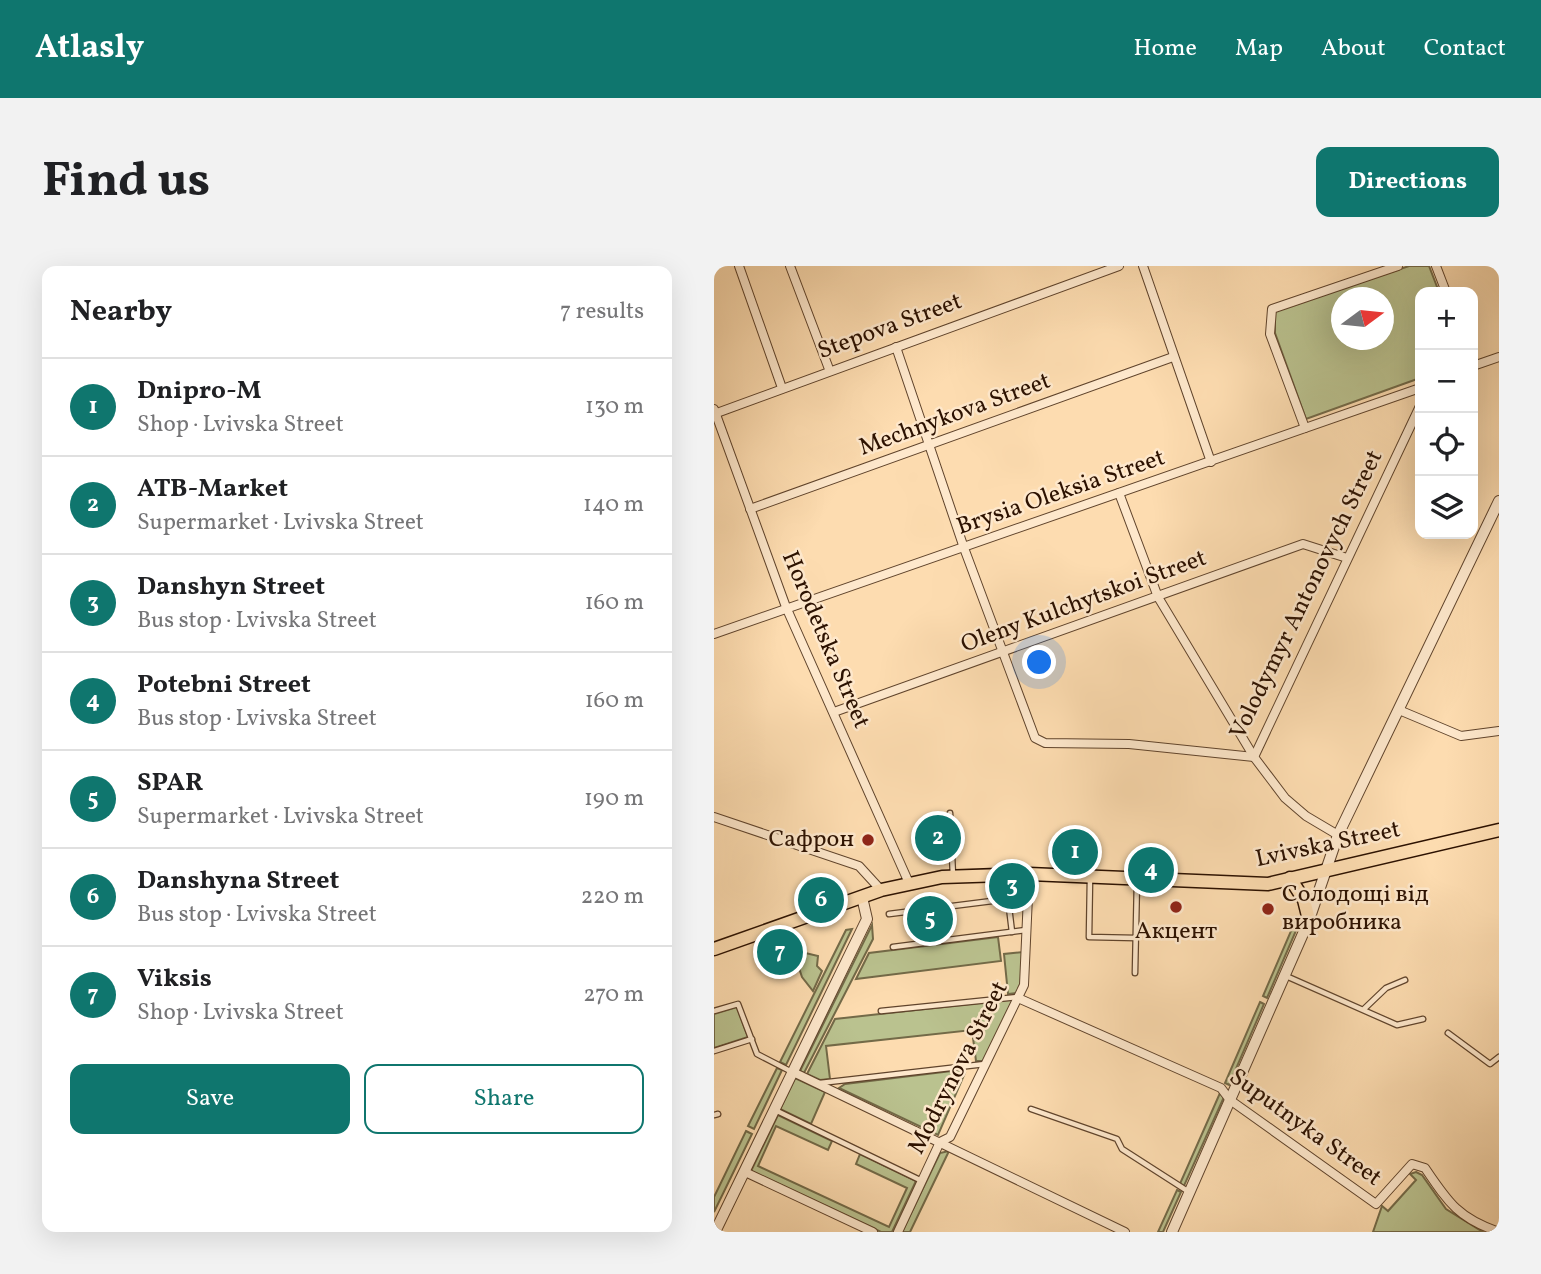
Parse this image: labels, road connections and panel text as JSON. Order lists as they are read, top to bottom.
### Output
{
  "streets": {
    "main road": ["Lvivska Street"],
    "street": [
      "Stepova Street",
      "Mechnykova Street",
      "Brysia Oleksia Street",
      "Volodymyr Antonovych Street",
      "Oleny Kulchytskoi Street",
      "Horodetska Street",
      "Modrynova Street",
      "Suputnyka Street"
    ]
  },
  "crossings": [
    ["Stepova Street", "Horodetska Street"],
    ["Mechnykova Street", "Horodetska Street"],
    ["Brysia Oleksia Street", "Horodetska Street"],
    ["Volodymyr Antonovych Street", "Oleny Kulchytskoi Street"],
    ["Oleny Kulchytskoi Street", "Horodetska Street"],
    ["Horodetska Street", "Lvivska Street"],
    ["Lvivska Street", "Modrynova Street"],
    ["Modrynova Street", "Suputnyka Street"]
  ],
  "places": ["Сафрон", "Акцент", "Солодощі від виробника"],
  "north": "right",
  "page": {
    "header": "Atlasly",
    "nav": [
      "Home",
      "Map",
      "About",
      "Contact"
    ],
    "buttons": [
      "Directions",
      ["Save", "Share"]
    ],
    "title": "Find us",
    "heading": ["Nearby", "7 results"],
    "map_buttons": ["+", "−"],
    "list": [
      {
        "mark": "1",
        "name": "Dnipro-M",
        "note": "Shop · Lvivska Street",
        "value": "130 m"
      },
      {
        "mark": "2",
        "name": "ATB-Market",
        "note": "Supermarket · Lvivska Street",
        "value": "140 m"
      },
      {
        "mark": "3",
        "name": "Danshyn Street",
        "note": "Bus stop · Lvivska Street",
        "value": "160 m"
      },
      {
        "mark": "4",
        "name": "Potebni Street",
        "note": "Bus stop · Lvivska Street",
        "value": "160 m"
      },
      {
        "mark": "5",
        "name": "SPAR",
        "note": "Supermarket · Lvivska Street",
        "value": "190 m"
      },
      {
        "mark": "6",
        "name": "Danshyna Street",
        "note": "Bus stop · Lvivska Street",
        "value": "220 m"
      },
      {
        "mark": "7",
        "name": "Viksis",
        "note": "Shop · Lvivska Street",
        "value": "270 m"
      }
    ],
    "pins": [
      "2",
      "1",
      "4",
      "3",
      "6",
      "5",
      "7"
    ]
  }
}
